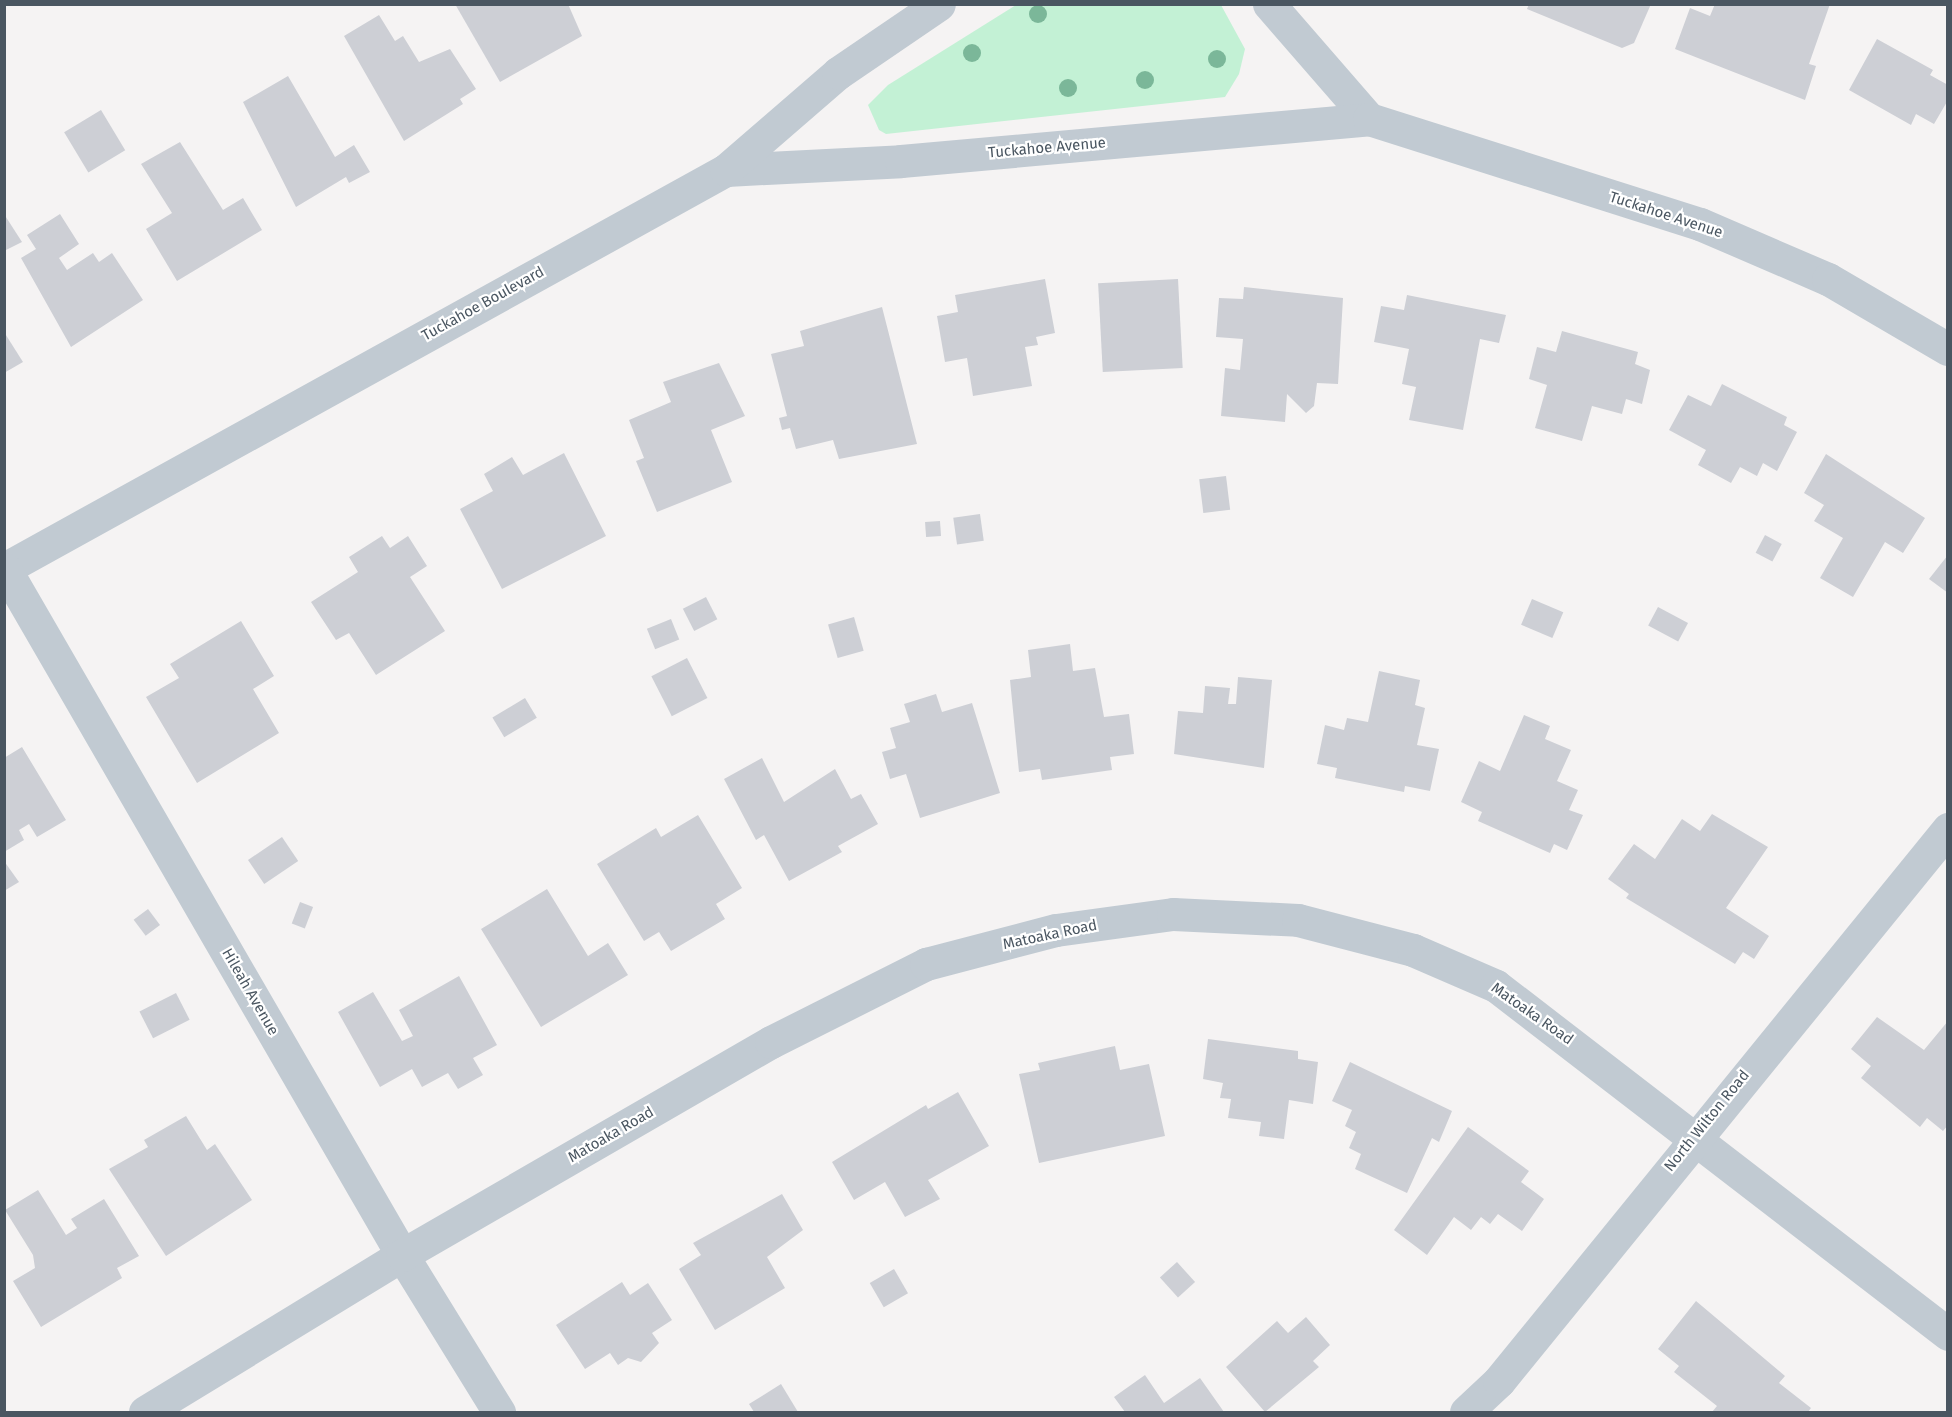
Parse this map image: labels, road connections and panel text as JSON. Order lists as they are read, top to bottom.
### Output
{
  "streets": {
    "street": [
      "Tuckahoe Avenue",
      "Tuckahoe Boulevard",
      "Matoaka Road",
      "Hileah Avenue",
      "North Wilton Road"
    ]
  },
  "crossings": [
    ["Tuckahoe Avenue", "Tuckahoe Boulevard"],
    ["Tuckahoe Boulevard", "Hileah Avenue"],
    ["Matoaka Road", "Hileah Avenue"],
    ["Matoaka Road", "North Wilton Road"]
  ]
}
